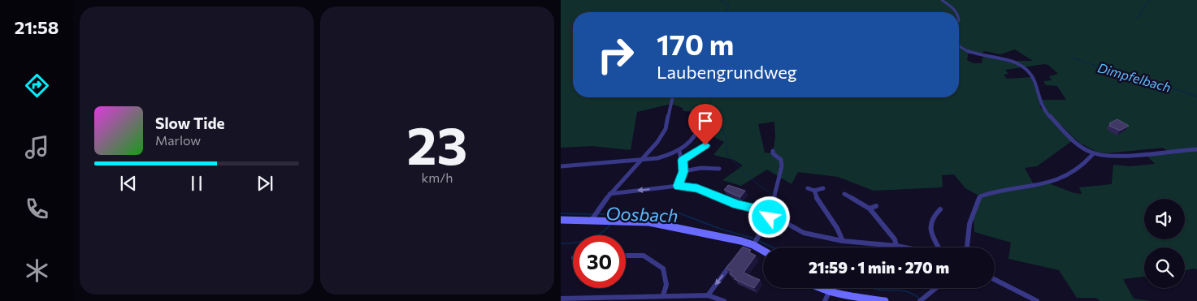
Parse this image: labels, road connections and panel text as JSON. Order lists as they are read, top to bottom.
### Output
{
  "water": ["Dimpfelbach", "Oosbach"],
  "page": {
    "tabs": "21:58",
    "tile": ["23", "km/h"],
    "turn": ["170 m", "Laubengrundweg"],
    "song": ["Slow Tide", "Marlow"],
    "limit": "30",
    "trip": "21:59 · 1 min · 270 m"
  }
}
